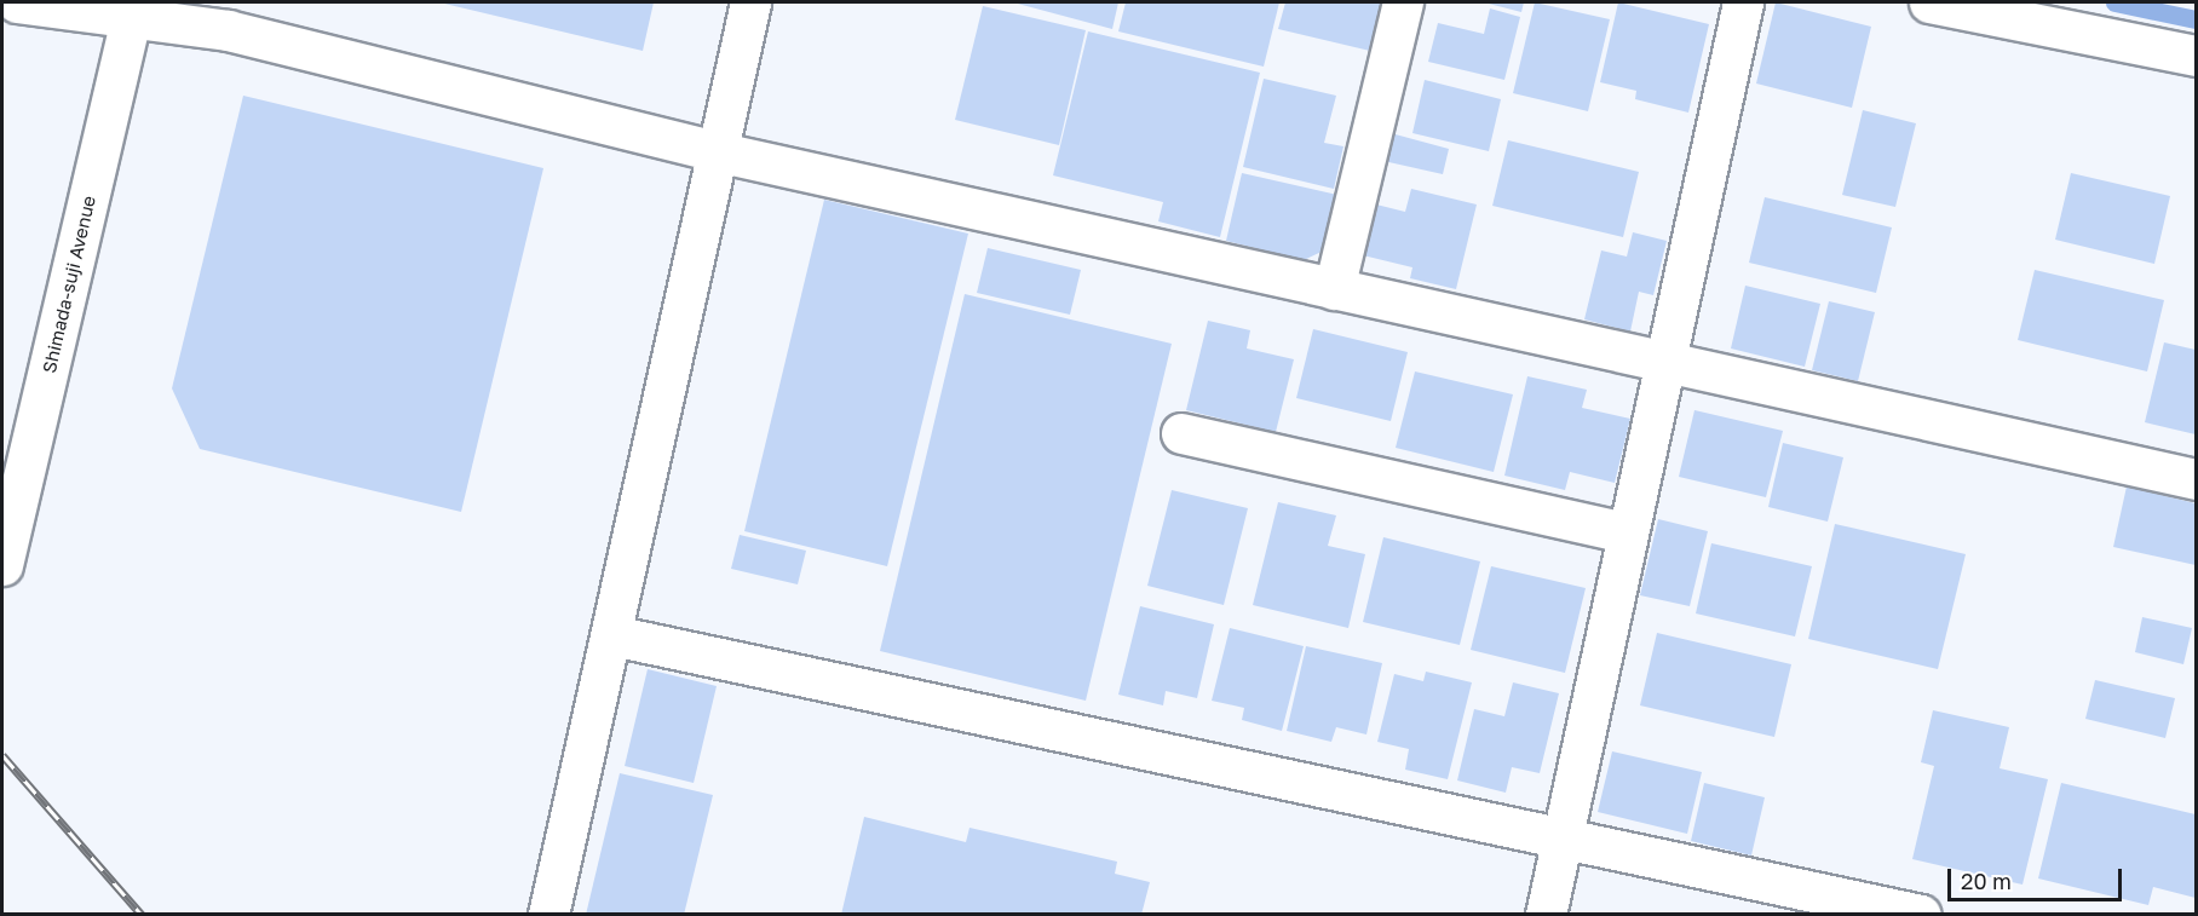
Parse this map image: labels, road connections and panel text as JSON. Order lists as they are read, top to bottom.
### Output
{
  "streets": {
    "street": ["Shimada-suji Avenue"]
  },
  "scale_bar": "20 m"
}
